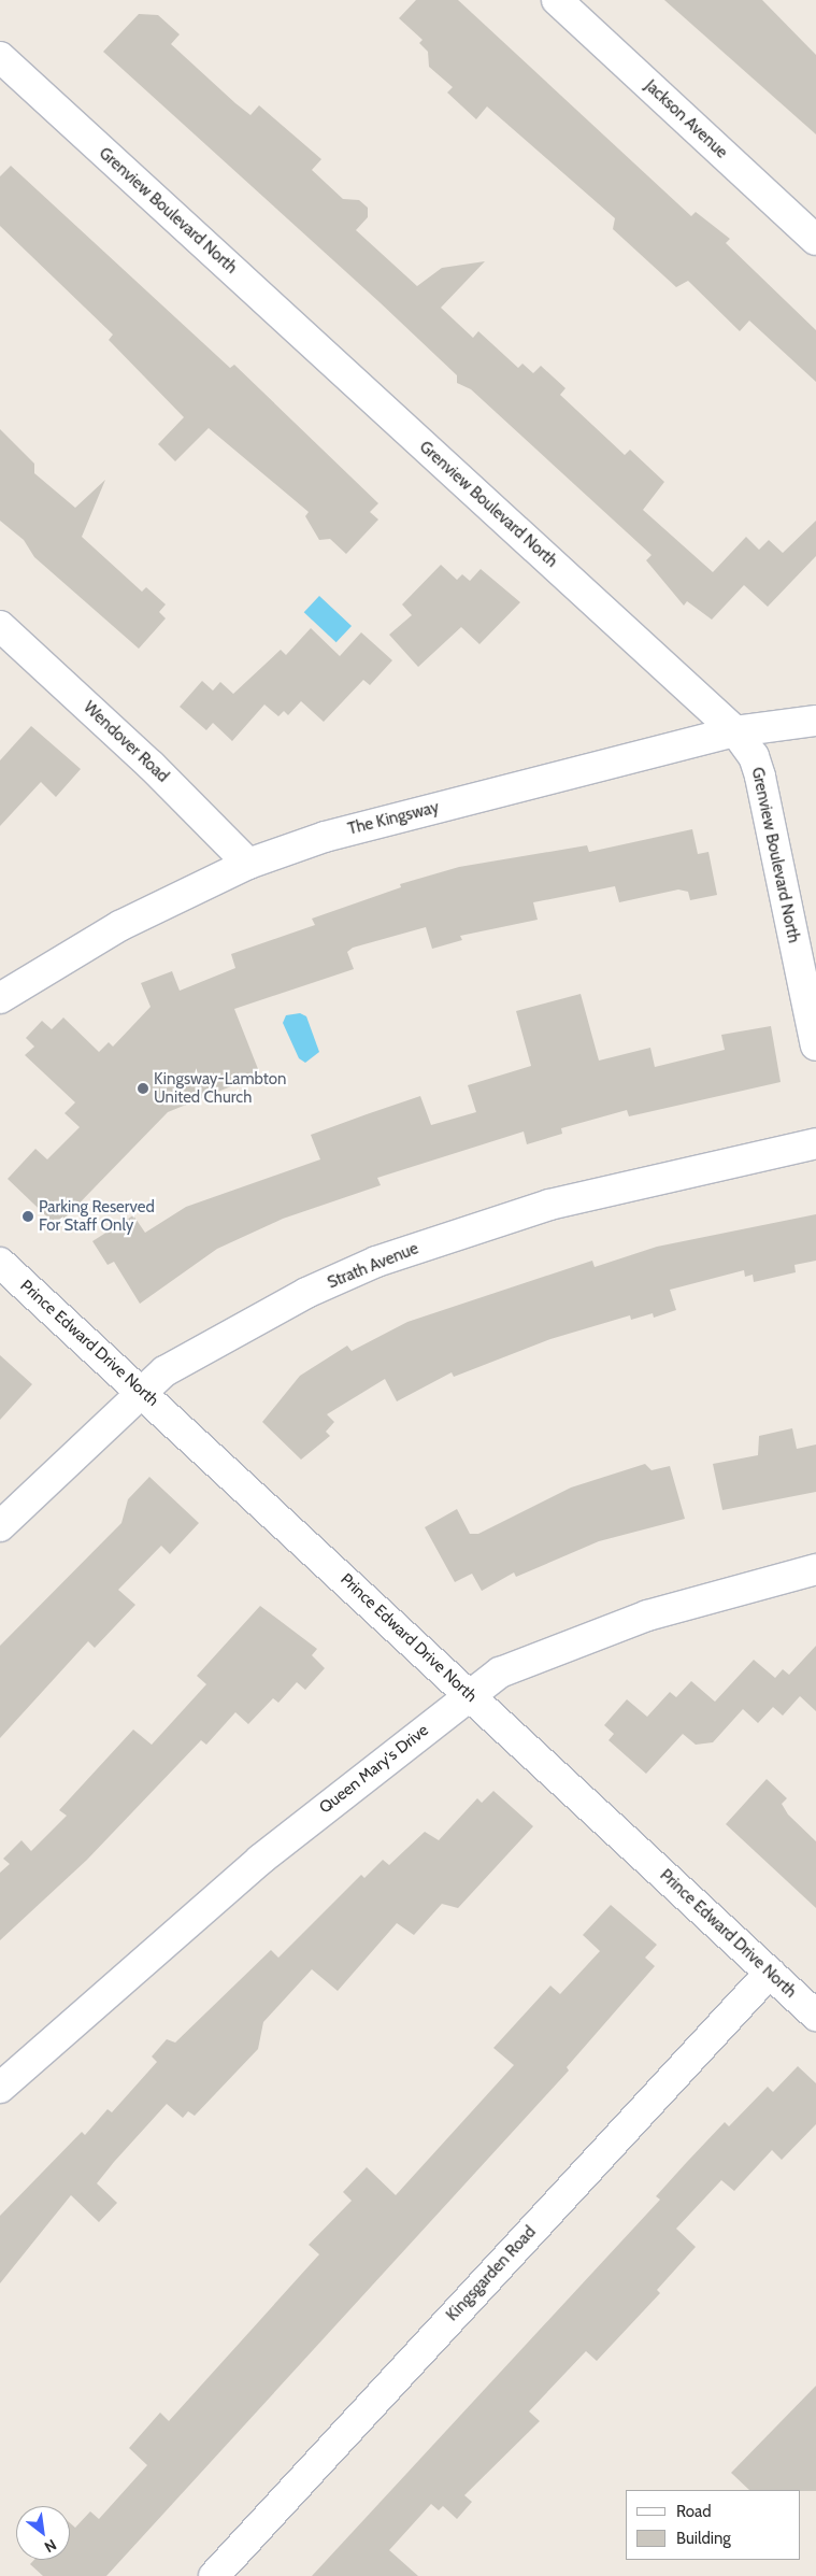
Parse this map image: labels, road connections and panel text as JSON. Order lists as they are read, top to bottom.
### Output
{
  "streets": {
    "street": [
      "Jackson Avenue",
      "Grenview Boulevard North",
      "Wendover Road",
      "The Kingsway",
      "Strath Avenue",
      "Prince Edward Drive North",
      "Queen Mary's Drive",
      "Kingsgarden Road"
    ]
  },
  "crossings": [
    ["Grenview Boulevard North", "The Kingsway"],
    ["Wendover Road", "The Kingsway"],
    ["Strath Avenue", "Prince Edward Drive North"],
    ["Prince Edward Drive North", "Queen Mary's Drive"],
    ["Prince Edward Drive North", "Kingsgarden Road"]
  ],
  "places": ["Kingsway-Lambton United Church", "Parking Reserved For Staff Only"],
  "legend": ["Road", "Building"],
  "north": "bottom right"
}
